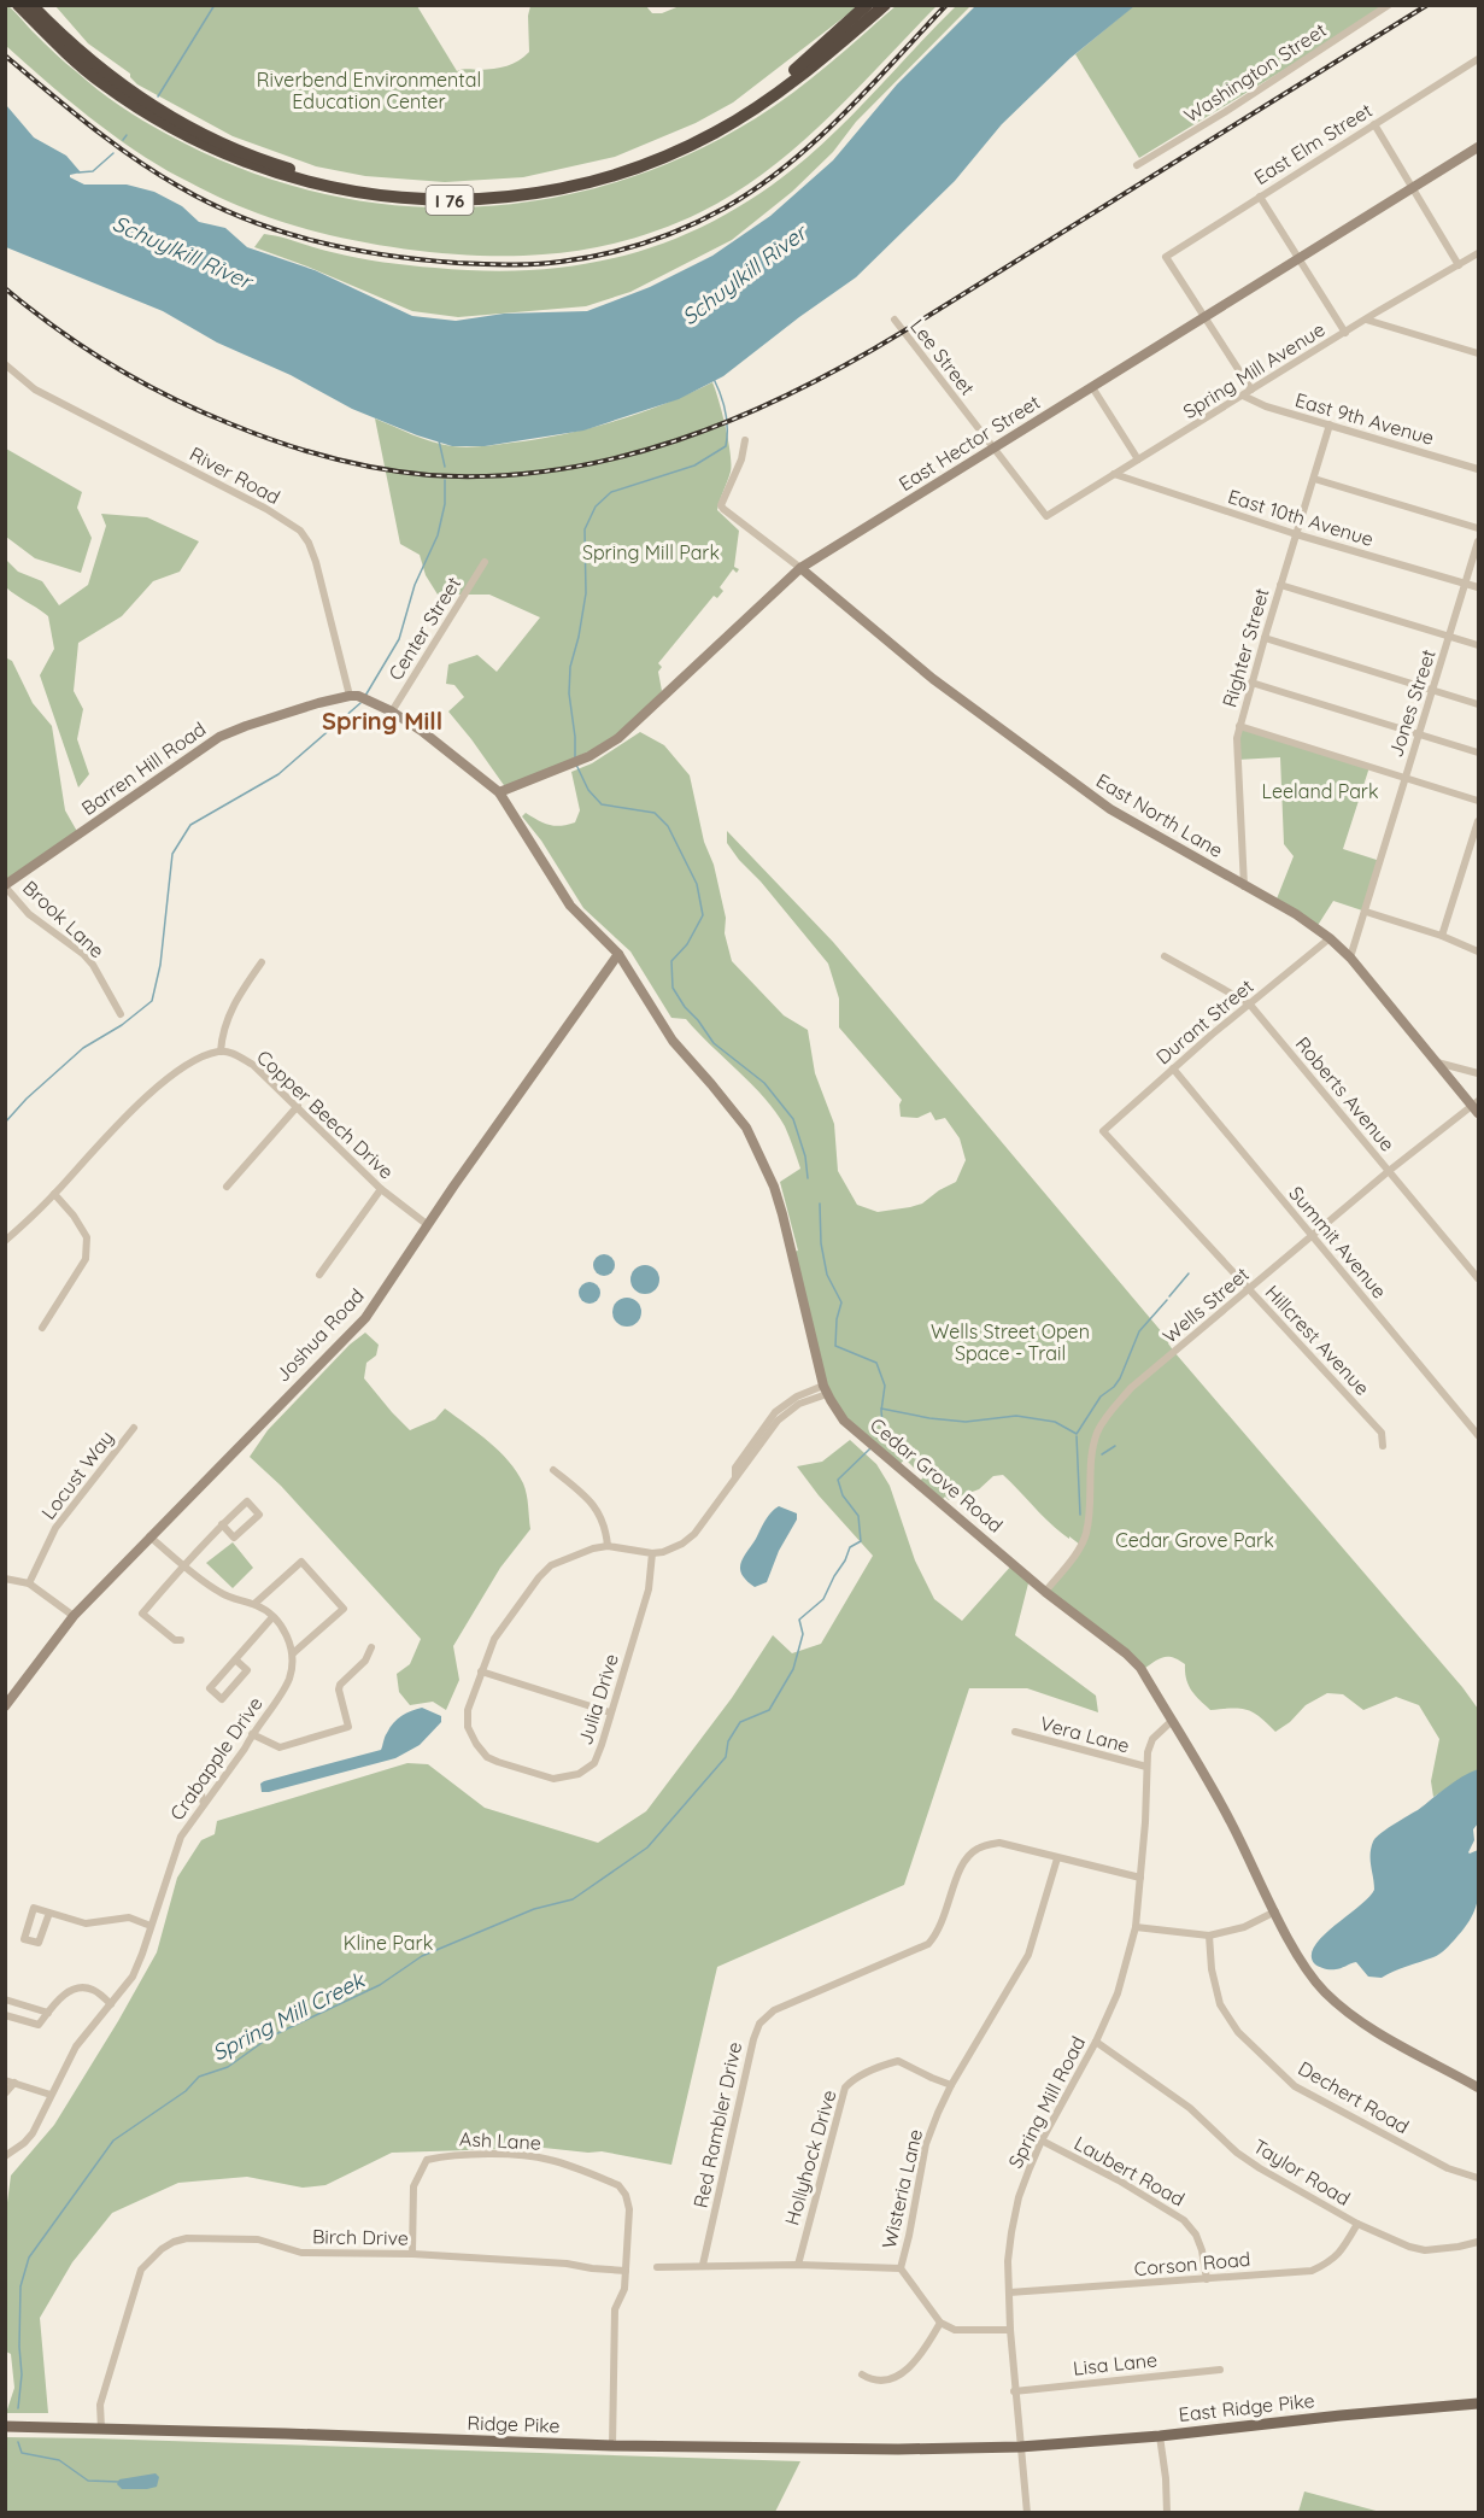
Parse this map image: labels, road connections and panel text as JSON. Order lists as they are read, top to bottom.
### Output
{
  "streets": {
    "highway": ["I 76"],
    "main road": ["East Ridge Pike", "Ridge Pike"],
    "street": [
      "Washington Street",
      "East Elm Street",
      "Lee Street",
      "Spring Mill Avenue",
      "East 9th Avenue",
      "East Hector Street",
      "River Road",
      "East 10th Avenue",
      "Center Street",
      "Righter Street",
      "Jones Street",
      "Barren Hill Road",
      "East North Lane",
      "Brook Lane",
      "Durant Street",
      "Roberts Avenue",
      "Copper Beech Drive",
      "Summit Avenue",
      "Wells Street",
      "Joshua Road",
      "Hillcrest Avenue",
      "Locust Way",
      "Cedar Grove Road",
      "Julia Drive",
      "Vera Lane",
      "Crabapple Drive",
      "Dechert Road",
      "Spring Mill Road",
      "Red Rambler Drive",
      "Ash Lane",
      "Hollyhock Drive",
      "Laubert Road",
      "Taylor Road",
      "Wisteria Lane",
      "Birch Drive",
      "Corson Road",
      "Lisa Lane"
    ]
  },
  "crossings": [
    ["East Elm Street", "East Hector Street"],
    ["Lee Street", "Spring Mill Avenue"],
    ["Lee Street", "East Hector Street"],
    ["Spring Mill Avenue", "East 9th Avenue"],
    ["Spring Mill Avenue", "East 10th Avenue"],
    ["East 9th Avenue", "Righter Street"],
    ["East Hector Street", "East North Lane"],
    ["East Hector Street", "Cedar Grove Road"],
    ["River Road", "Barren Hill Road"],
    ["East 10th Avenue", "Righter Street"],
    ["East 10th Avenue", "Jones Street"],
    ["Righter Street", "East North Lane"],
    ["Jones Street", "East North Lane"],
    ["Barren Hill Road", "Brook Lane"],
    ["East North Lane", "Durant Street"],
    ["East North Lane", "Wells Street"],
    ["Durant Street", "Roberts Avenue"],
    ["Durant Street", "Summit Avenue"],
    ["Durant Street", "Hillcrest Avenue"],
    ["Roberts Avenue", "Wells Street"],
    ["Copper Beech Drive", "Joshua Road"],
    ["Summit Avenue", "Wells Street"],
    ["Wells Street", "Hillcrest Avenue"],
    ["Wells Street", "Cedar Grove Road"],
    ["Joshua Road", "Cedar Grove Road"],
    ["Cedar Grove Road", "Julia Drive"],
    ["Cedar Grove Road", "Spring Mill Road"],
    ["Vera Lane", "Spring Mill Road"],
    ["Spring Mill Road", "Red Rambler Drive"],
    ["Spring Mill Road", "Laubert Road"],
    ["Spring Mill Road", "Taylor Road"],
    ["Spring Mill Road", "Corson Road"],
    ["Spring Mill Road", "Lisa Lane"],
    ["Spring Mill Road", "East Ridge Pike"],
    ["Spring Mill Road", "Ridge Pike"],
    ["Red Rambler Drive", "Wisteria Lane"],
    ["Ash Lane", "Birch Drive"],
    ["Ash Lane", "Ridge Pike"],
    ["Hollyhock Drive", "Wisteria Lane"],
    ["Laubert Road", "Corson Road"],
    ["Taylor Road", "Corson Road"],
    ["Birch Drive", "Ridge Pike"],
    ["East Ridge Pike", "Ridge Pike"]
  ],
  "districts": ["Spring Mill"],
  "water": ["Schuylkill River", "Spring Mill Creek"],
  "parks": [
    "Riverbend Environmental Education Center",
    "Spring Mill Park",
    "Leeland Park",
    "Wells Street Open Space - Trail",
    "Cedar Grove Park",
    "Kline Park"
  ]
}
